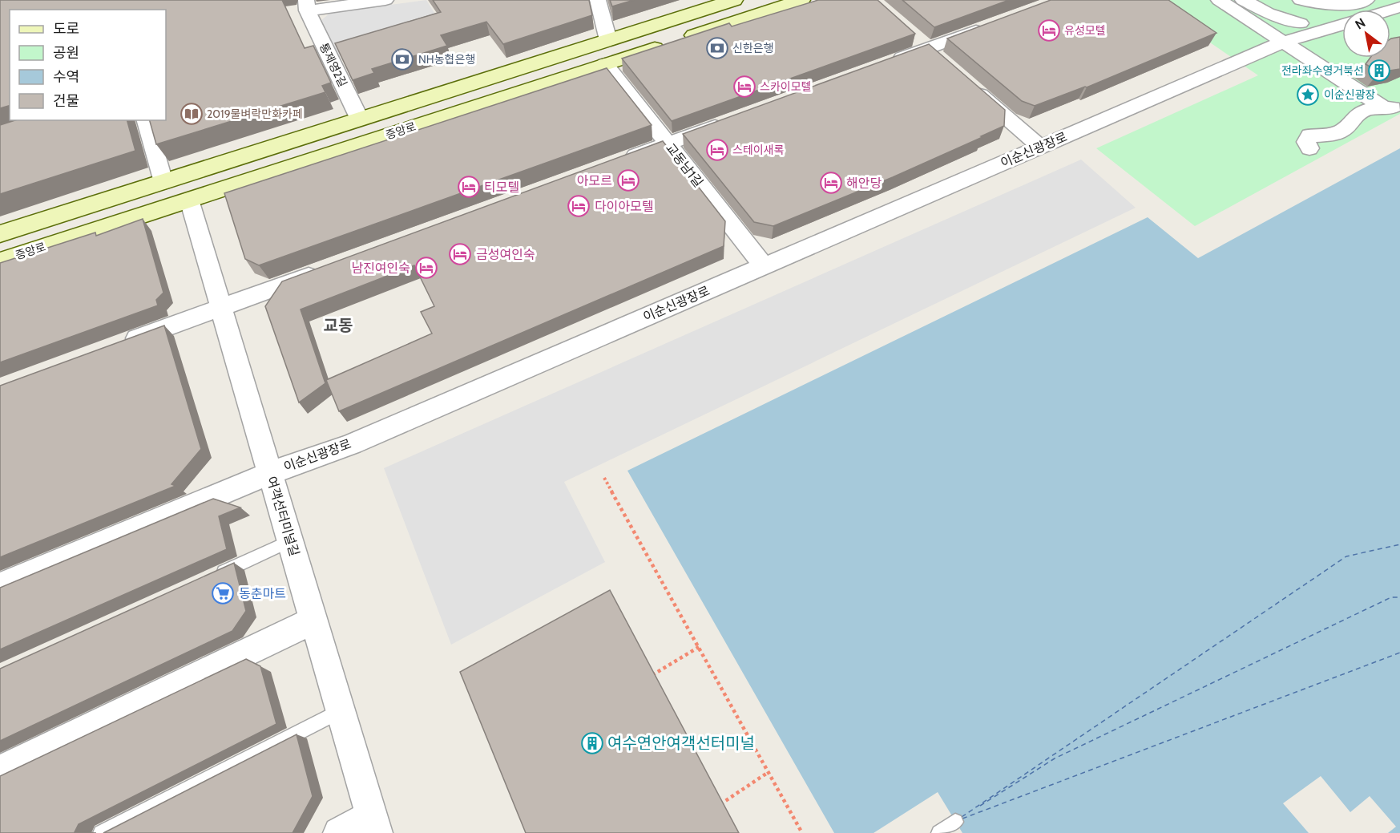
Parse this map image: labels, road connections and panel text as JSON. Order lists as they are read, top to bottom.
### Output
{
  "streets": {
    "street": [
      "통제영2길",
      "중앙로",
      "이순신광장로",
      "교동남1길",
      "여객선터미널길"
    ]
  },
  "crossings": [
    ["중앙로", "교동남1길"],
    ["중앙로", "여객선터미널길"],
    ["이순신광장로", "교동남1길"],
    ["이순신광장로", "여객선터미널길"]
  ],
  "districts": ["교동"],
  "places": {
    "hotel": [
      "유성모텔",
      "스카이모텔",
      "스테이새록",
      "아모르",
      "해안당",
      "티모텔",
      "다이아모텔",
      "금성여인숙",
      "남진여인숙"
    ],
    "bank": ["신한은행", "NH농협은행"],
    "building": ["전라좌수영거북선", "여수연안여객선터미널"],
    "place": ["이순신광장"],
    "library": ["2019물벼락만화카페"],
    "supermarket": ["동춘마트"]
  },
  "legend": [
    "도로",
    "공원",
    "수역",
    "건물"
  ],
  "north": "top left"
}
